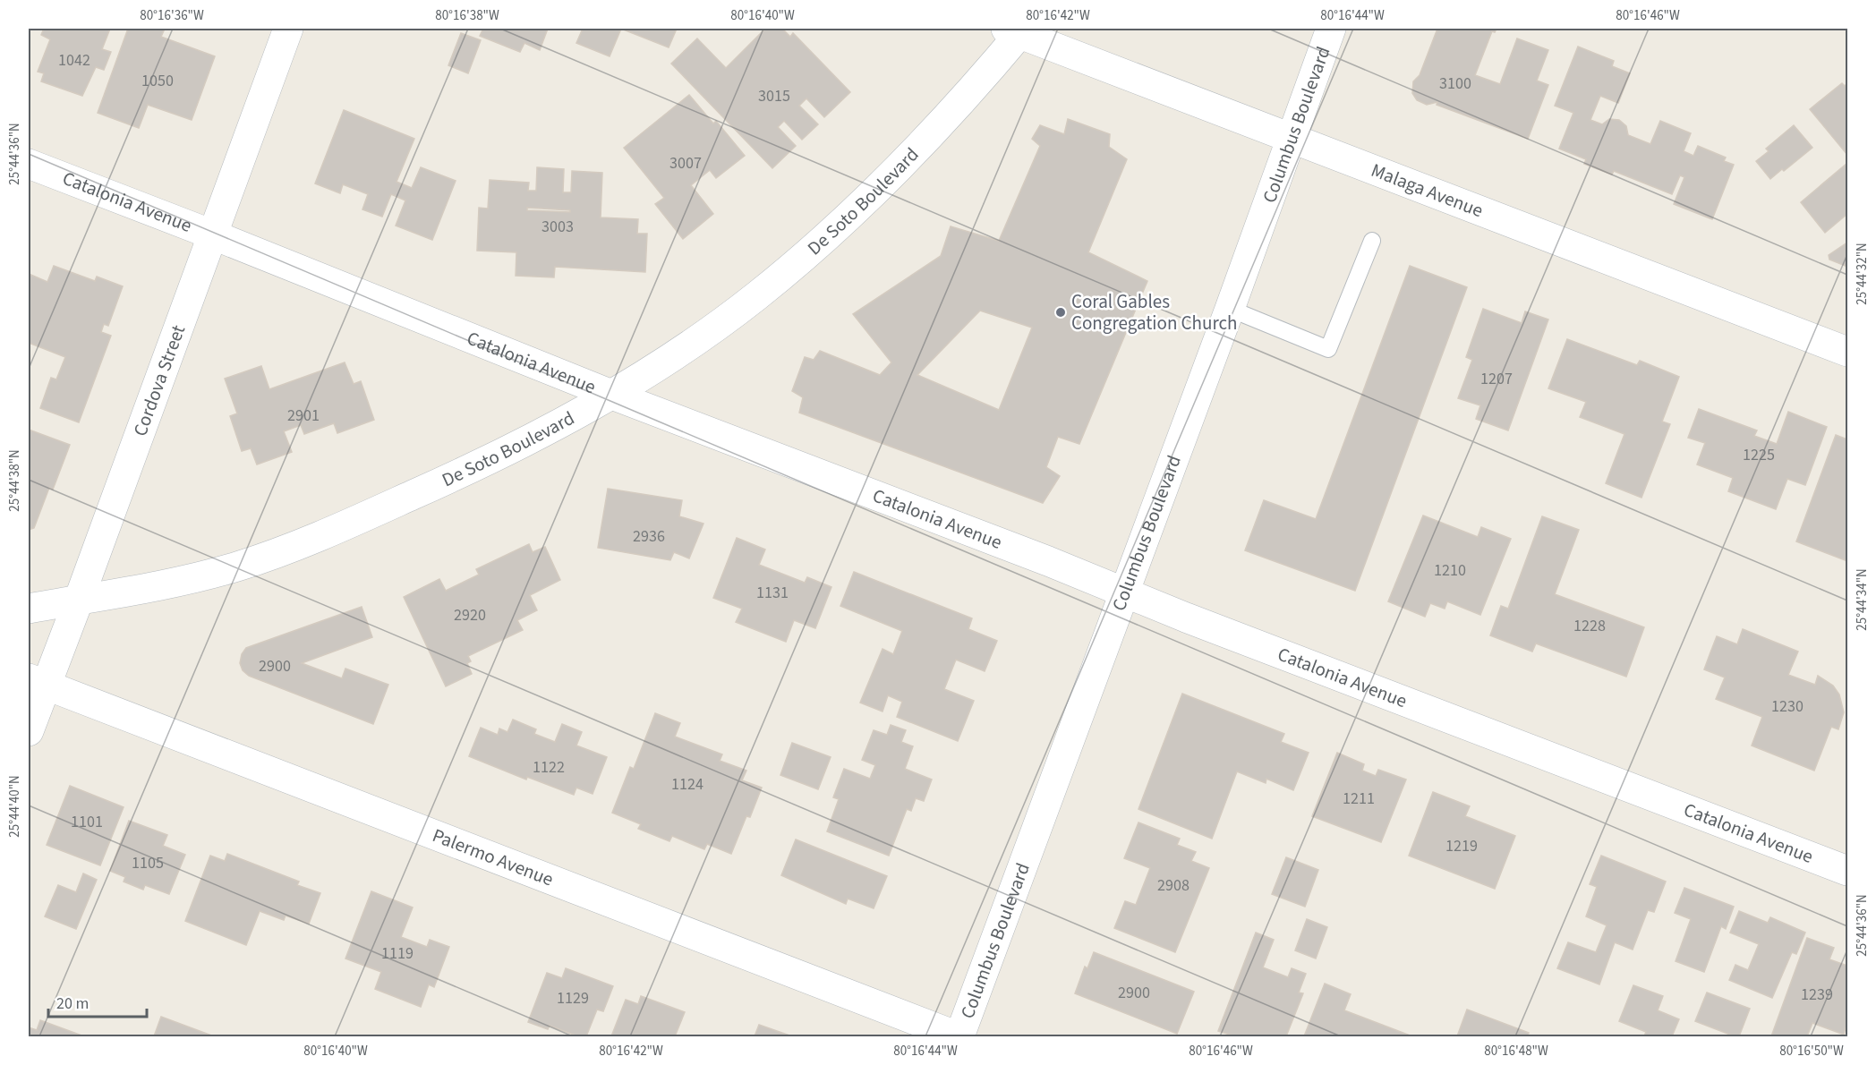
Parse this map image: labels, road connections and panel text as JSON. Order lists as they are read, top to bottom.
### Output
{
  "streets": {
    "street": [
      "Columbus Boulevard",
      "Malaga Avenue",
      "De Soto Boulevard",
      "Catalonia Avenue",
      "Cordova Street",
      "Palermo Avenue"
    ]
  },
  "crossings": [
    ["Columbus Boulevard", "Malaga Avenue"],
    ["Columbus Boulevard", "Catalonia Avenue"],
    ["Columbus Boulevard", "Palermo Avenue"],
    ["Malaga Avenue", "De Soto Boulevard"],
    ["De Soto Boulevard", "Catalonia Avenue"],
    ["De Soto Boulevard", "Cordova Street"],
    ["Catalonia Avenue", "Cordova Street"],
    ["Cordova Street", "Palermo Avenue"]
  ],
  "places": ["Coral Gables Congregation Church"],
  "house_numbers": [
    "1042",
    "1050",
    "3100",
    "3015",
    "3007",
    "3003",
    "1207",
    "2901",
    "1225",
    "2936",
    "1210",
    "1131",
    "2920",
    "1228",
    "2900",
    "1230",
    "1122",
    "1124",
    "1211",
    "1101",
    "1219",
    "1105",
    "2908",
    "1119",
    "2900",
    "1239",
    "1129"
  ],
  "scale_bar": "20 m",
  "coordinates": [
    "80°16'36\"W",
    "80°16'38\"W",
    "80°16'40\"W",
    "80°16'42\"W",
    "80°16'44\"W",
    "80°16'46\"W",
    "25°44'36\"N",
    "25°44'32\"N",
    "25°44'38\"N",
    "25°44'34\"N",
    "25°44'40\"N",
    "80°16'48\"W",
    "80°16'50\"W"
  ]
}
